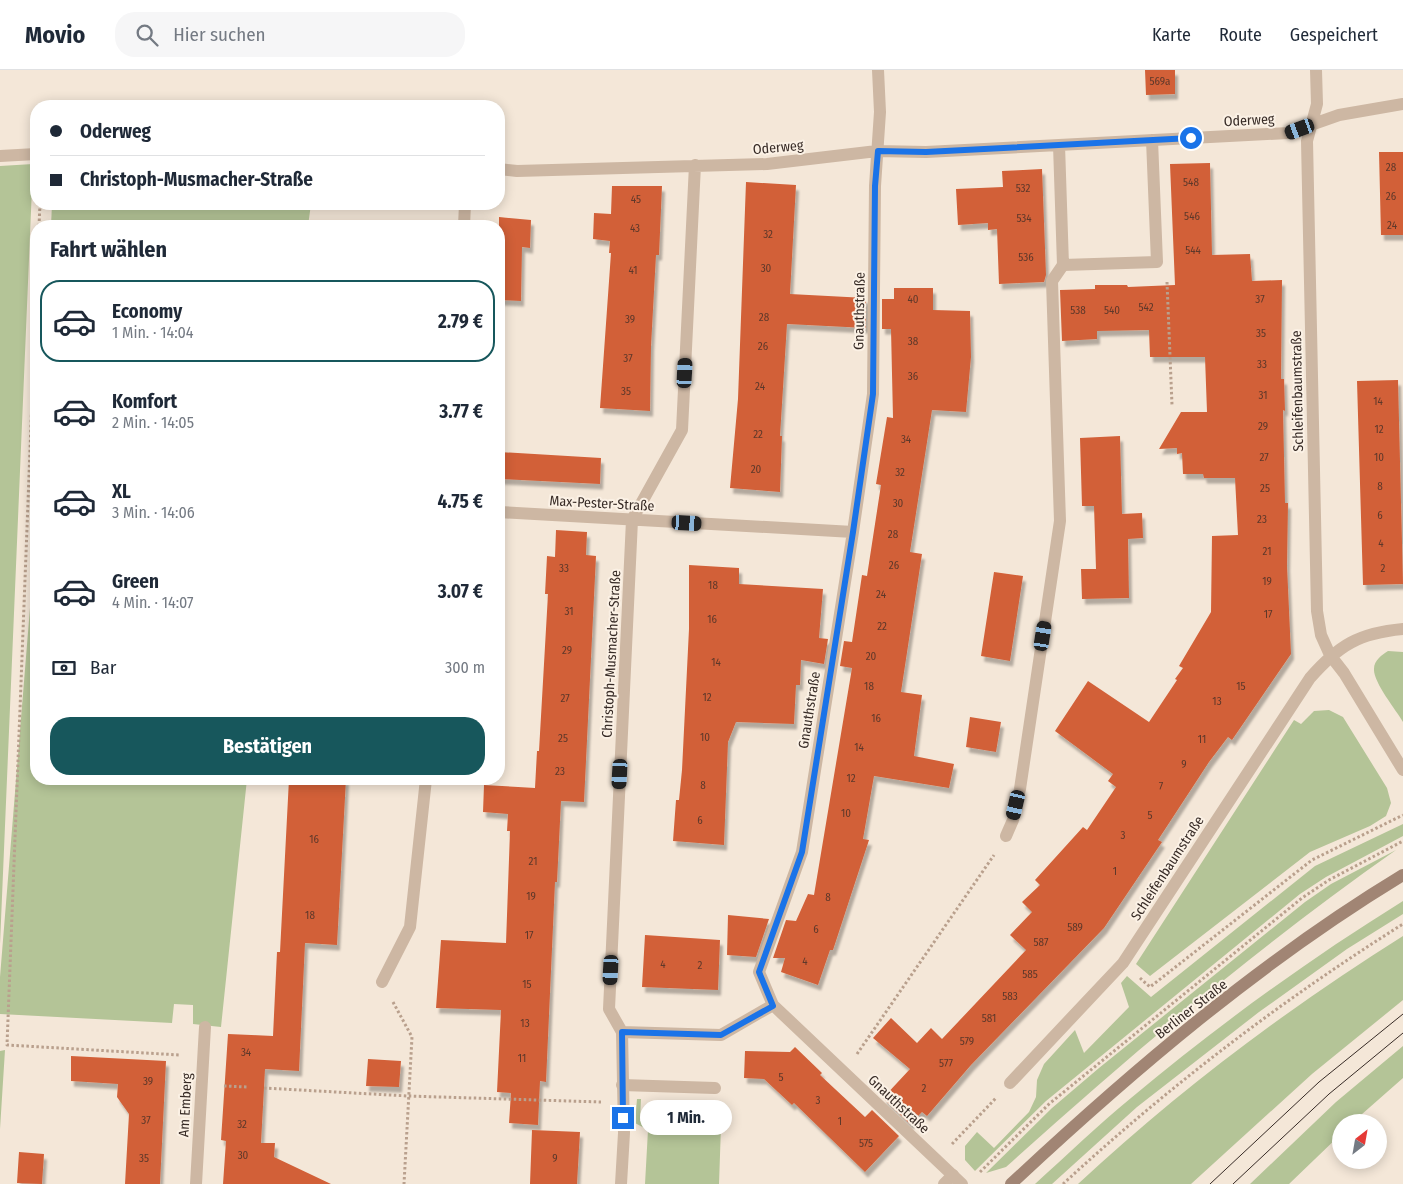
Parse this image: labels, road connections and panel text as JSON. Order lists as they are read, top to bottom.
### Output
{
  "streets": {
    "main road": ["Berliner Straße"],
    "street": [
      "Oderweg",
      "Gnauthstraße",
      "Schleifenbaumstraße",
      "Max-Pester-Straße",
      "Christoph-Musmacher-Straße",
      "Am Emberg"
    ]
  },
  "crossings": [
    ["Oderweg", "Gnauthstraße"],
    ["Oderweg", "Schleifenbaumstraße"],
    ["Oderweg", "Christoph-Musmacher-Straße"],
    ["Gnauthstraße", "Max-Pester-Straße"],
    ["Max-Pester-Straße", "Christoph-Musmacher-Straße"]
  ],
  "house_numbers": [
    "569a",
    "28",
    "548",
    "532",
    "26",
    "45",
    "546",
    "534",
    "24",
    "43",
    "32",
    "544",
    "536",
    "30",
    "41",
    "40",
    "37",
    "542",
    "538",
    "540",
    "28",
    "39",
    "35",
    "38",
    "26",
    "37",
    "33",
    "36",
    "24",
    "35",
    "31",
    "14",
    "29",
    "12",
    "22",
    "34",
    "27",
    "10",
    "20",
    "32",
    "8",
    "25",
    "30",
    "6",
    "23",
    "28",
    "4",
    "21",
    "26",
    "33",
    "2",
    "19",
    "18",
    "24",
    "31",
    "17",
    "16",
    "22",
    "29",
    "20",
    "14",
    "18",
    "15",
    "12",
    "27",
    "13",
    "16",
    "10",
    "25",
    "11",
    "14",
    "9",
    "23",
    "12",
    "8",
    "7",
    "10",
    "5",
    "6",
    "3",
    "16",
    "21",
    "1",
    "19",
    "8",
    "18",
    "589",
    "6",
    "17",
    "587",
    "4",
    "4",
    "2",
    "585",
    "15",
    "583",
    "581",
    "13",
    "579",
    "34",
    "11",
    "577",
    "5",
    "39",
    "2",
    "3",
    "37",
    "1",
    "32",
    "575",
    "30",
    "35",
    "9"
  ],
  "north": "top right",
  "page": {
    "header": "Movio",
    "search": "Hier suchen",
    "nav": ["Karte", "Route", "Gespeichert"],
    "banner": ["Oderweg", "Christoph-Musmacher-Straße"],
    "heading": "Fahrt wählen",
    "list": [
      {
        "name": "Economy",
        "note": "1 Min. · 14:04",
        "value": "2.79 €"
      },
      {
        "name": "Komfort",
        "note": "2 Min. · 14:05",
        "value": "3.77 €"
      },
      {
        "name": "XL",
        "note": "3 Min. · 14:06",
        "value": "4.75 €"
      },
      {
        "name": "Green",
        "note": "4 Min. · 14:07",
        "value": "3.07 €"
      }
    ],
    "pay": ["Bar", "300 m"],
    "buttons": "Bestätigen",
    "bubble": "1 Min."
  }
}
